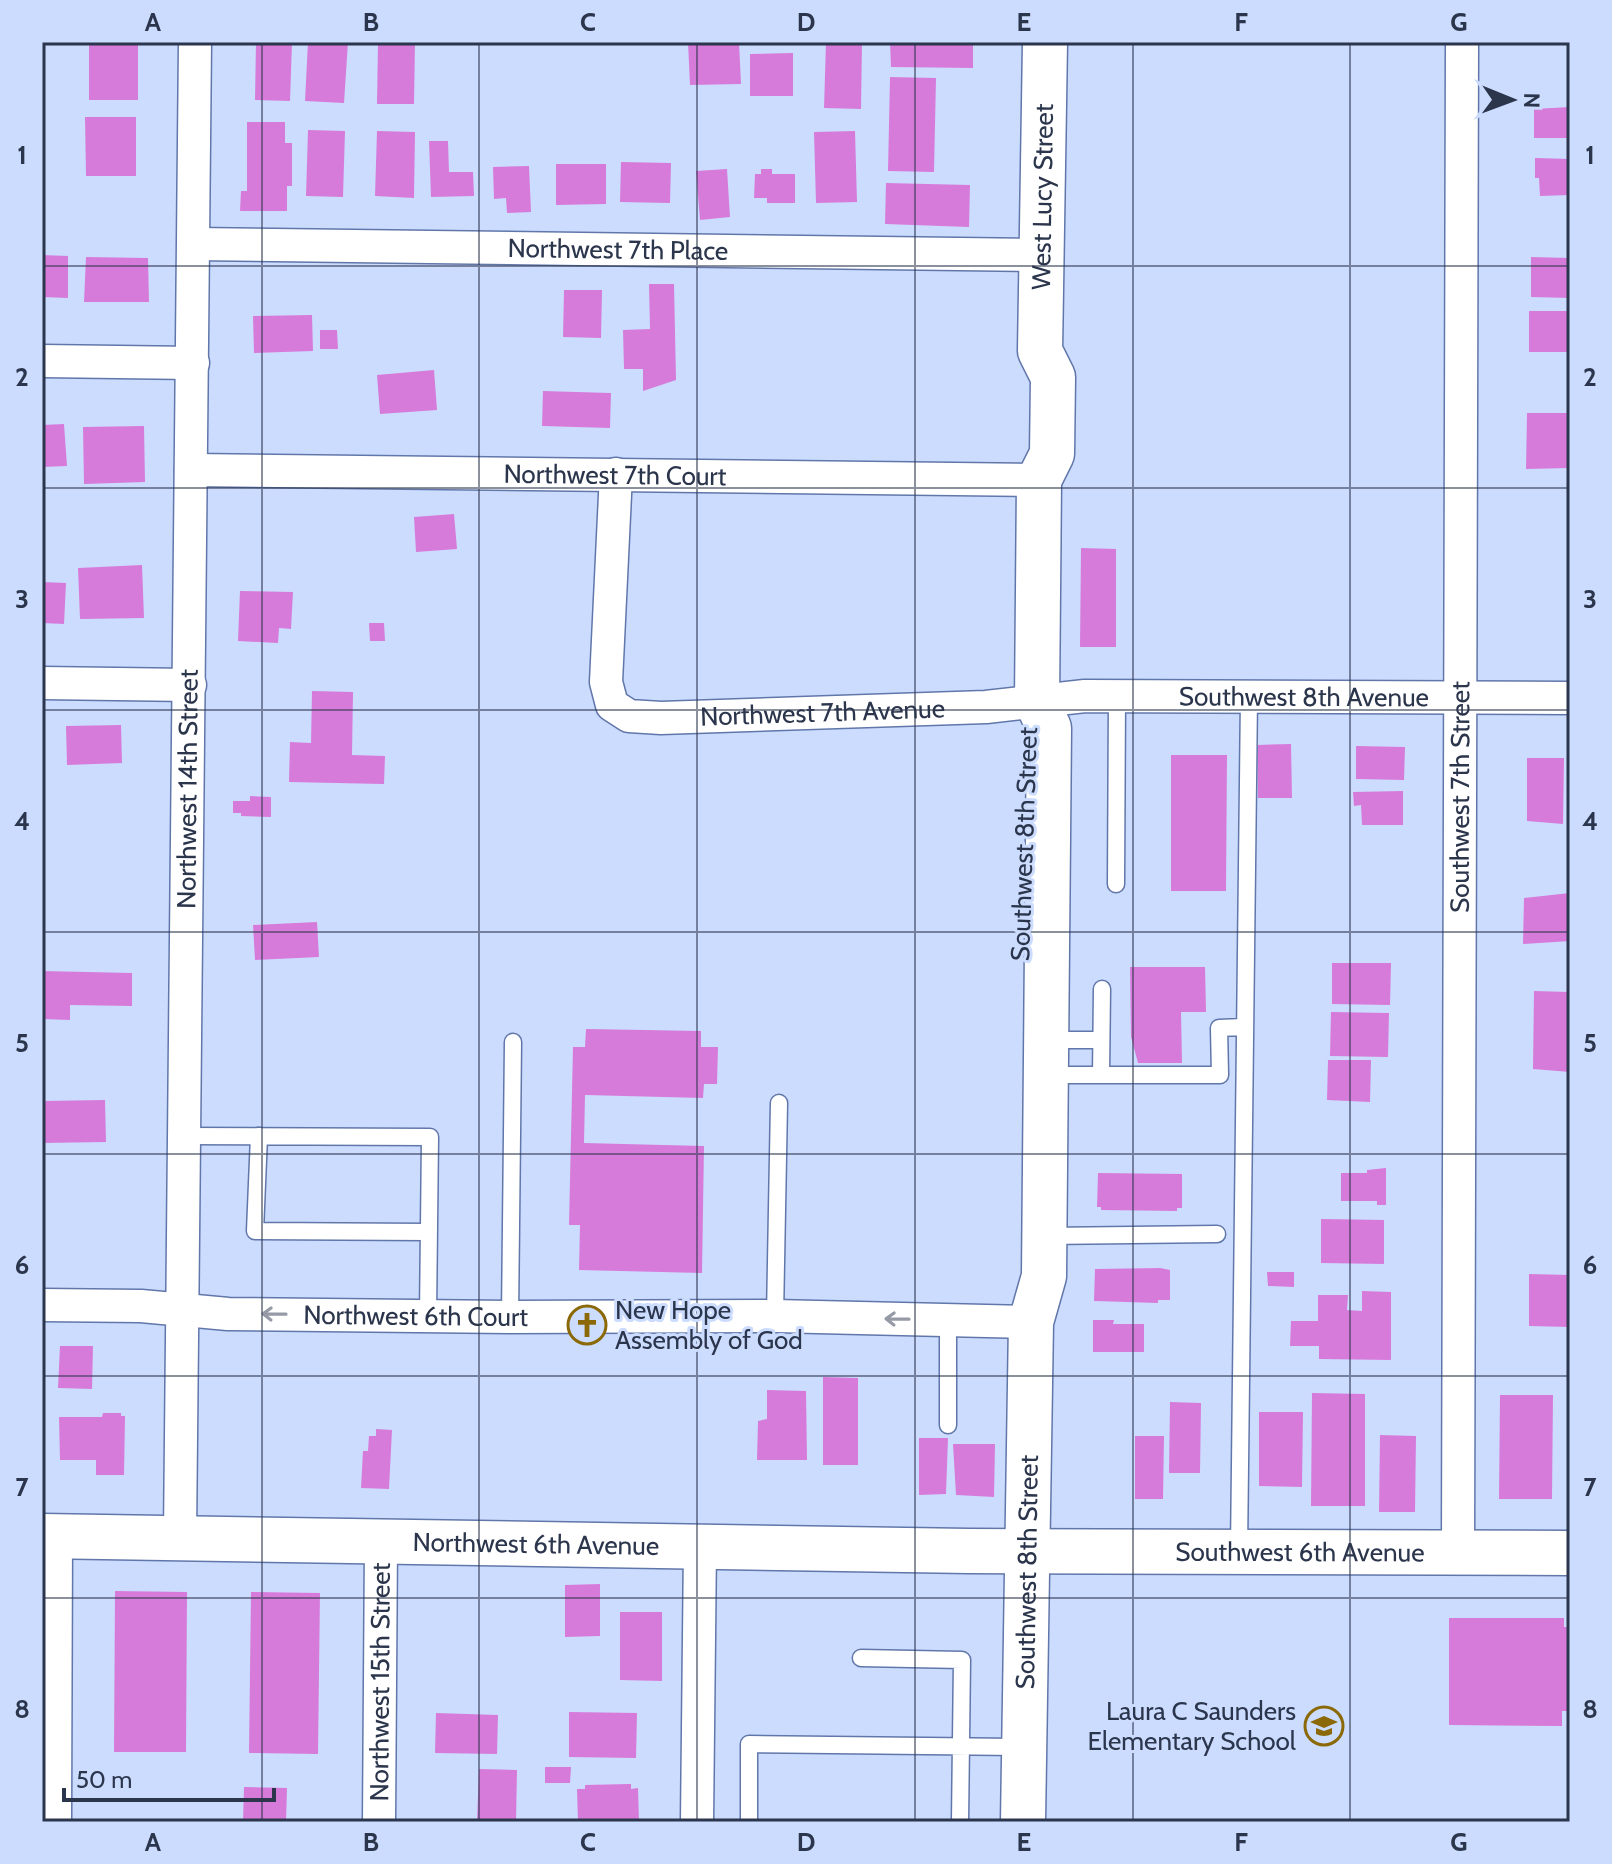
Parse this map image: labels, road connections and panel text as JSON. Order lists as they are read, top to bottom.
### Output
{
  "streets": {
    "street": [
      "West Lucy Street",
      "Northwest 7th Place",
      "Northwest 7th Court",
      "Southwest 8th Avenue",
      "Northwest 7th Avenue",
      "Northwest 14th Street",
      "Southwest 7th Street",
      "Southwest 8th Street",
      "Northwest 6th Court",
      "Northwest 6th Avenue",
      "Southwest 6th Avenue",
      "Northwest 15th Street"
    ]
  },
  "crossings": [
    ["West Lucy Street", "Northwest 7th Place"],
    ["West Lucy Street", "Northwest 7th Court"],
    ["West Lucy Street", "Southwest 8th Avenue"],
    ["West Lucy Street", "Northwest 7th Avenue"],
    ["West Lucy Street", "Southwest 8th Street"],
    ["Northwest 7th Place", "Northwest 14th Street"],
    ["Northwest 7th Court", "Northwest 7th Avenue"],
    ["Northwest 7th Court", "Northwest 14th Street"],
    ["Southwest 8th Avenue", "Northwest 7th Avenue"],
    ["Southwest 8th Avenue", "Southwest 7th Street"],
    ["Southwest 8th Avenue", "Southwest 8th Street"],
    ["Northwest 7th Avenue", "Southwest 8th Street"],
    ["Northwest 14th Street", "Northwest 6th Court"],
    ["Northwest 14th Street", "Northwest 6th Avenue"],
    ["Southwest 7th Street", "Southwest 6th Avenue"],
    ["Southwest 8th Street", "Northwest 6th Court"],
    ["Southwest 8th Street", "Northwest 6th Avenue"],
    ["Southwest 8th Street", "Southwest 6th Avenue"],
    ["Northwest 6th Avenue", "Southwest 6th Avenue"],
    ["Northwest 6th Avenue", "Northwest 15th Street"]
  ],
  "one_way": ["Northwest 6th Court"],
  "places": {
    "church": ["New Hope Assembly of God"],
    "school or university": ["Laura C Saunders Elementary School"]
  },
  "scale_bar": "50 m",
  "north": "right",
  "grid": {
    "columns": [
      "A",
      "B",
      "C",
      "D",
      "E",
      "F",
      "G"
    ],
    "rows": [
      "1",
      "2",
      "3",
      "4",
      "5",
      "6",
      "7",
      "8"
    ]
  }
}
